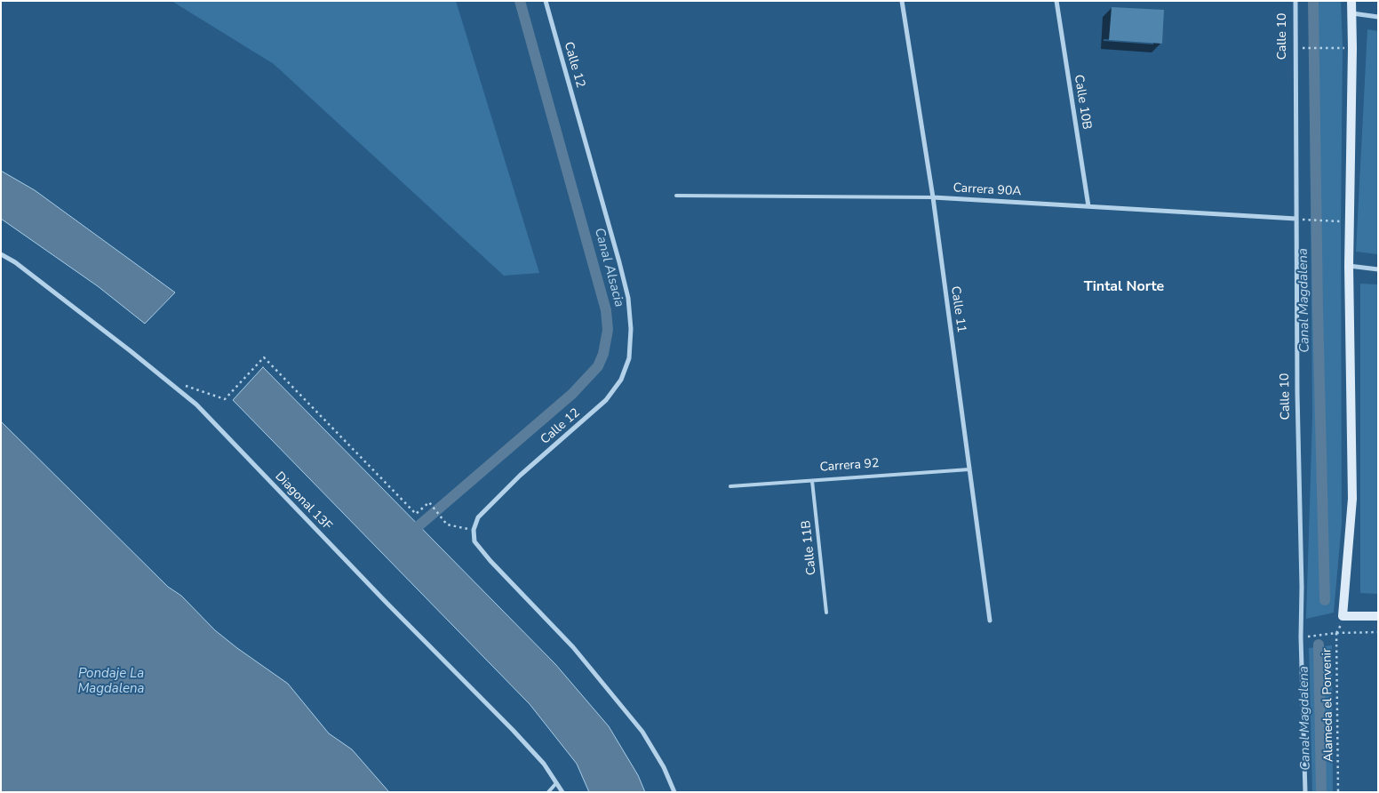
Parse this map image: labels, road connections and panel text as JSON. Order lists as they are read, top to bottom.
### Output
{
  "streets": {
    "street": [
      "Calle 10",
      "Calle 12",
      "Calle 10B",
      "Carrera 90A",
      "Calle 11",
      "Diagonal 13F"
    ],
    "lane": ["Carrera 92", "Calle 11B"],
    "path": ["Alameda el Porvenir"]
  },
  "crossings": [
    ["Calle 10", "Carrera 90A"],
    ["Calle 10B", "Carrera 90A"],
    ["Carrera 90A", "Calle 11"],
    ["Calle 11", "Carrera 92"],
    ["Carrera 92", "Calle 11B"]
  ],
  "districts": ["Tintal Norte"],
  "water": ["Canal Alsacia", "Canal Magdalena", "Pondaje La Magdalena"]
}
